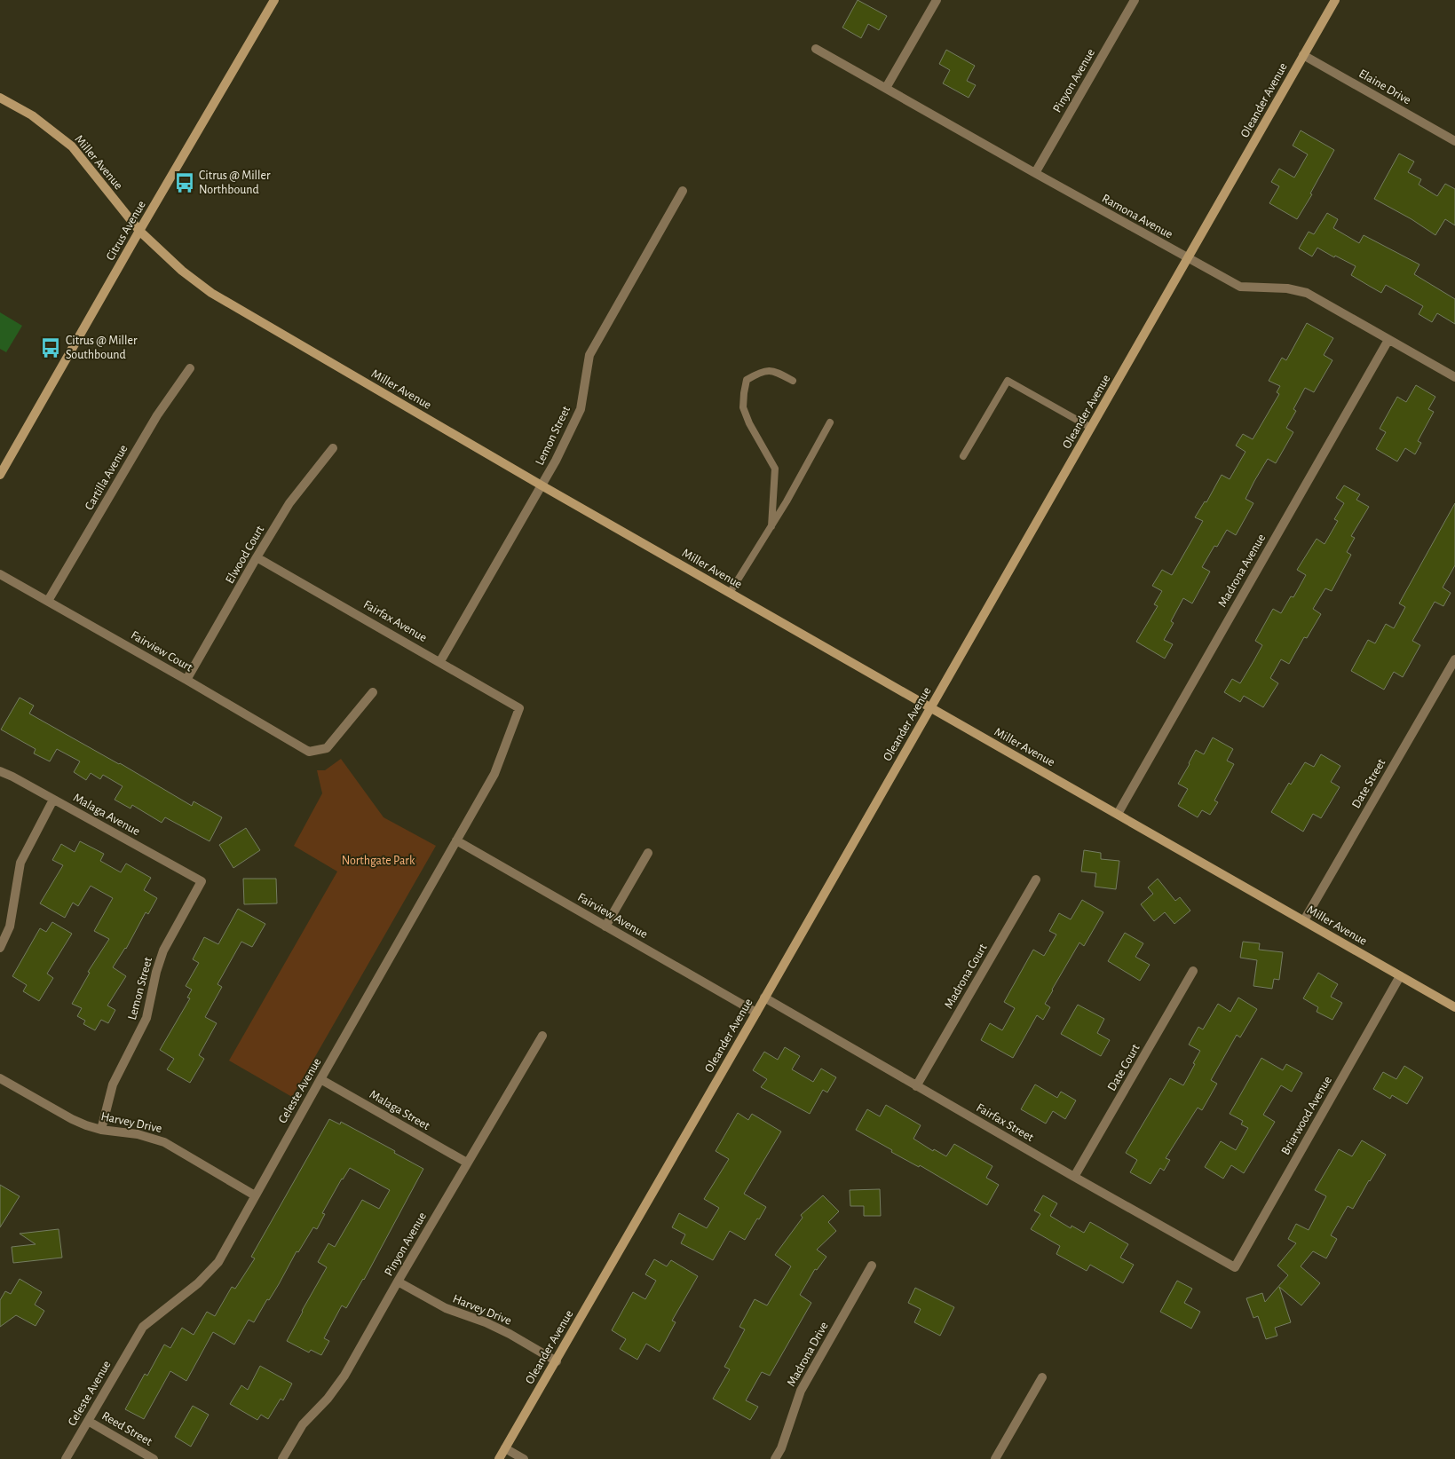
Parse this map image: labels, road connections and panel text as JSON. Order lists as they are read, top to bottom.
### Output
{
  "streets": {
    "street": [
      "Pinyon Avenue",
      "Elaine Drive",
      "Oleander Avenue",
      "Miller Avenue",
      "Ramona Avenue",
      "Citrus Avenue",
      "Lemon Street",
      "Cartilla Avenue",
      "Elwood Court",
      "Madrona Avenue",
      "Fairfax Avenue",
      "Fairview Court",
      "Date Street",
      "Malaga Avenue",
      "Fairview Avenue",
      "Madrona Court",
      "Date Court",
      "Celeste Avenue",
      "Malaga Street",
      "Briarwood Avenue",
      "Harvey Drive",
      "Fairfax Street",
      "Madrona Drive",
      "Reed Street"
    ]
  },
  "crossings": [
    ["Pinyon Avenue", "Ramona Avenue"],
    ["Pinyon Avenue", "Malaga Street"],
    ["Pinyon Avenue", "Harvey Drive"],
    ["Elaine Drive", "Oleander Avenue"],
    ["Oleander Avenue", "Miller Avenue"],
    ["Oleander Avenue", "Ramona Avenue"],
    ["Oleander Avenue", "Fairview Avenue"],
    ["Oleander Avenue", "Harvey Drive"],
    ["Oleander Avenue", "Fairfax Street"],
    ["Miller Avenue", "Citrus Avenue"],
    ["Miller Avenue", "Lemon Street"],
    ["Miller Avenue", "Madrona Avenue"],
    ["Miller Avenue", "Date Street"],
    ["Miller Avenue", "Briarwood Avenue"],
    ["Ramona Avenue", "Madrona Avenue"],
    ["Lemon Street", "Fairfax Avenue"],
    ["Lemon Street", "Malaga Avenue"],
    ["Lemon Street", "Harvey Drive"],
    ["Cartilla Avenue", "Fairview Court"],
    ["Elwood Court", "Fairfax Avenue"],
    ["Elwood Court", "Fairview Court"],
    ["Fairfax Avenue", "Celeste Avenue"],
    ["Fairview Avenue", "Celeste Avenue"],
    ["Madrona Court", "Fairfax Street"],
    ["Date Court", "Fairfax Street"],
    ["Celeste Avenue", "Malaga Street"],
    ["Celeste Avenue", "Harvey Drive"],
    ["Celeste Avenue", "Reed Street"],
    ["Briarwood Avenue", "Fairfax Street"]
  ],
  "parks": ["Northgate Park"],
  "places": {
    "bus stop": ["Citrus @ Miller Northbound", "Citrus @ Miller Southbound"]
  }
}
